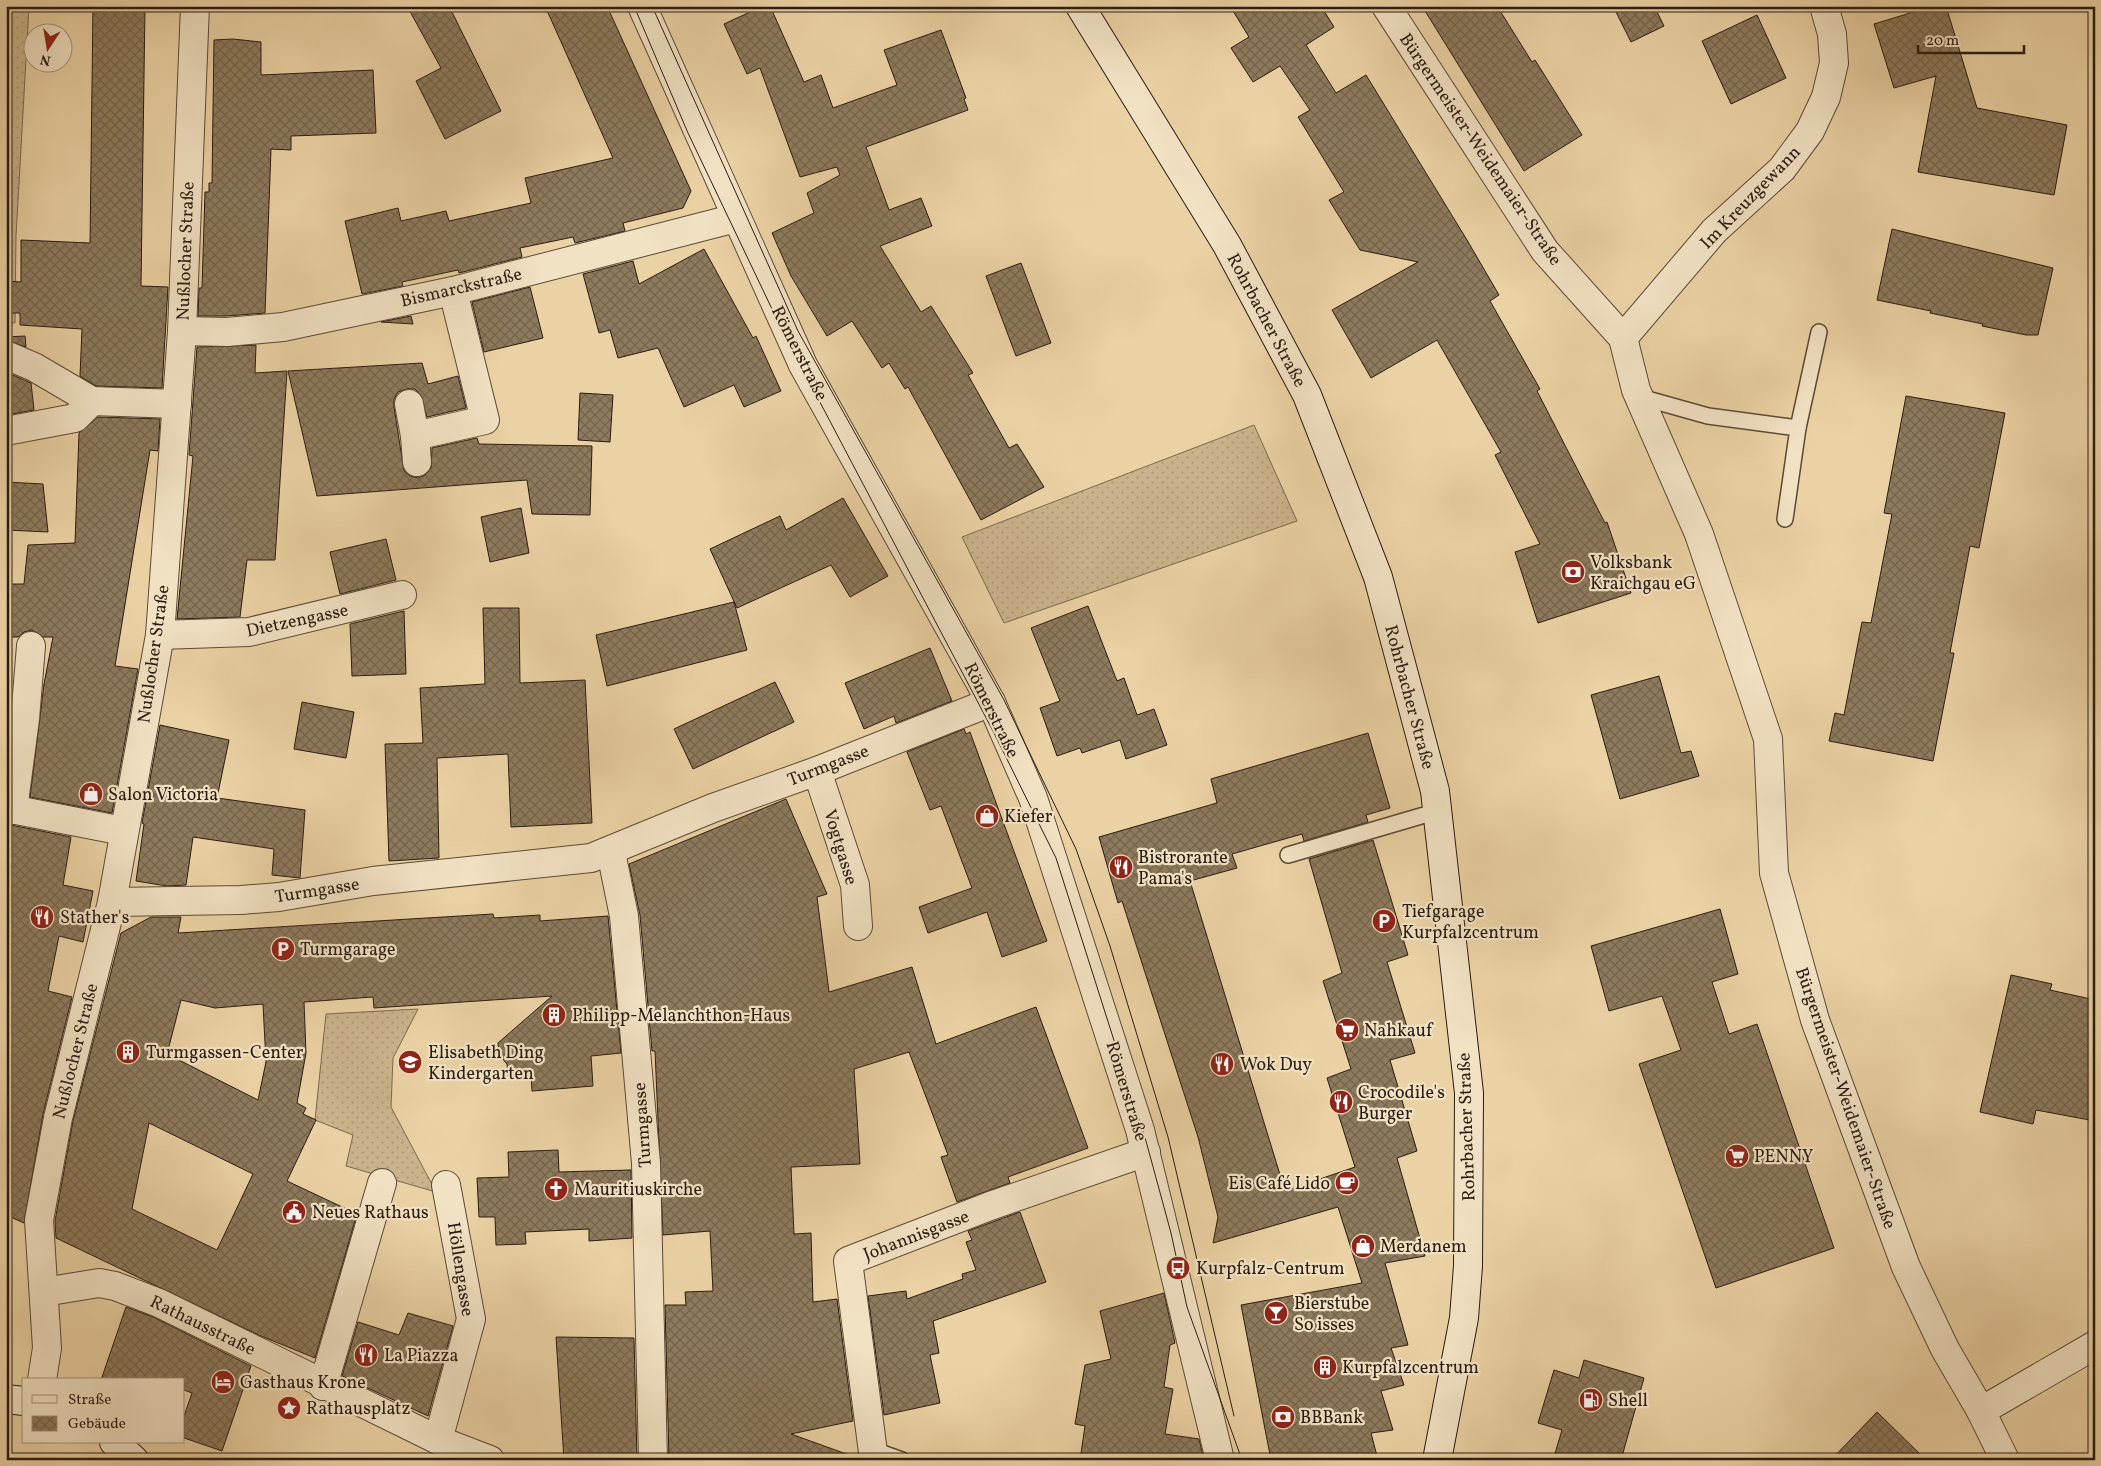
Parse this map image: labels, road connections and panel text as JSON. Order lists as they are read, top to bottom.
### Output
{
  "streets": {
    "street": [
      "Bürgermeister-Weidemaier-Straße",
      "Im Kreuzgewann",
      "Nußlocher Straße",
      "Bismarckstraße",
      "Rohrbacher Straße",
      "Römerstraße",
      "Dietzengasse",
      "Turmgasse",
      "Vogtgasse",
      "Johannisgasse",
      "Höllengasse",
      "Rathausstraße"
    ]
  },
  "crossings": [
    ["Bürgermeister-Weidemaier-Straße", "Im Kreuzgewann"],
    ["Nußlocher Straße", "Bismarckstraße"],
    ["Nußlocher Straße", "Dietzengasse"],
    ["Nußlocher Straße", "Turmgasse"],
    ["Nußlocher Straße", "Rathausstraße"],
    ["Bismarckstraße", "Römerstraße"],
    ["Römerstraße", "Turmgasse"],
    ["Römerstraße", "Johannisgasse"],
    ["Turmgasse", "Vogtgasse"],
    ["Höllengasse", "Rathausstraße"]
  ],
  "places": {
    "bank": ["Volksbank Kraichgau eG", "BBBank"],
    "shop": ["Salon Victoria", "Kiefer", "Merdanem"],
    "restaurant": [
      "Bistrorante Pama's",
      "Stather's",
      "Wok Duy",
      "Crocodile's Burger",
      "La Piazza"
    ],
    "parking": ["Tiefgarage Kurpfalzcentrum", "Turmgarage"],
    "building": ["Philipp-Melanchthon-Haus", "Turmgassen-Center", "Kurpfalzcentrum"],
    "supermarket": ["Nahkauf", "PENNY"],
    "school or university": ["Elisabeth Ding Kindergarten"],
    "cafe": ["Eis Café Lido"],
    "church": ["Mauritiuskirche"],
    "public building": ["Neues Rathaus"],
    "bus stop": ["Kurpfalz-Centrum"],
    "bar": ["Bierstube So isses"],
    "hotel": ["Gasthaus Krone"],
    "fuel station": ["Shell"],
    "place": ["Rathausplatz"]
  },
  "legend": ["Straße", "Gebäude"],
  "scale_bar": "20 m",
  "north": "bottom"
}
